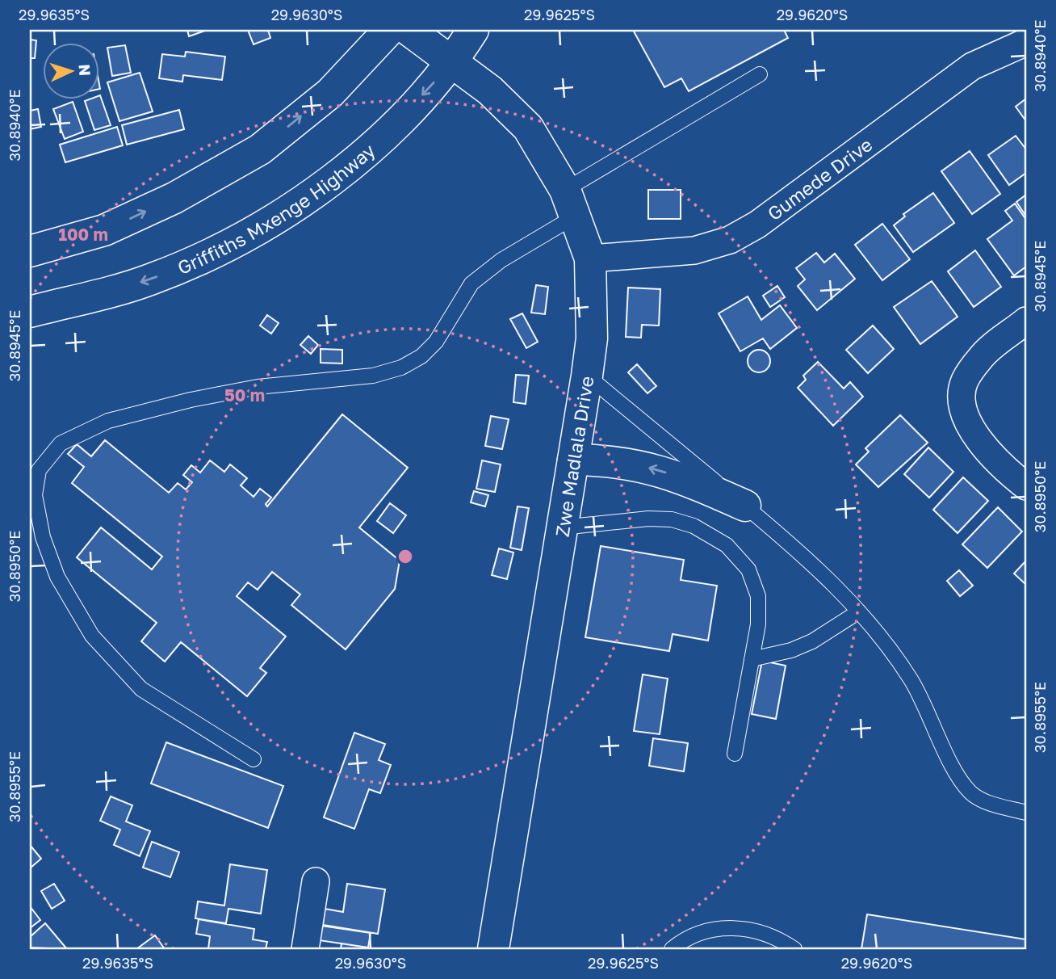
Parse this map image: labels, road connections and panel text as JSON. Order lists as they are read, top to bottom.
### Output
{
  "streets": {
    "street": ["Gumede Drive", "Griffiths Mxenge Highway", "Zwe Madlala Drive"]
  },
  "crossings": [
    ["Gumede Drive", "Zwe Madlala Drive"],
    ["Griffiths Mxenge Highway", "Zwe Madlala Drive"]
  ],
  "north": "right",
  "coordinates": [
    "29.9635°S",
    "29.9630°S",
    "29.9625°S",
    "29.9620°S",
    "30.8940°E",
    "30.8945°E",
    "30.8950°E",
    "30.8955°E"
  ],
  "rings": ["100 m", "50 m"]
}
